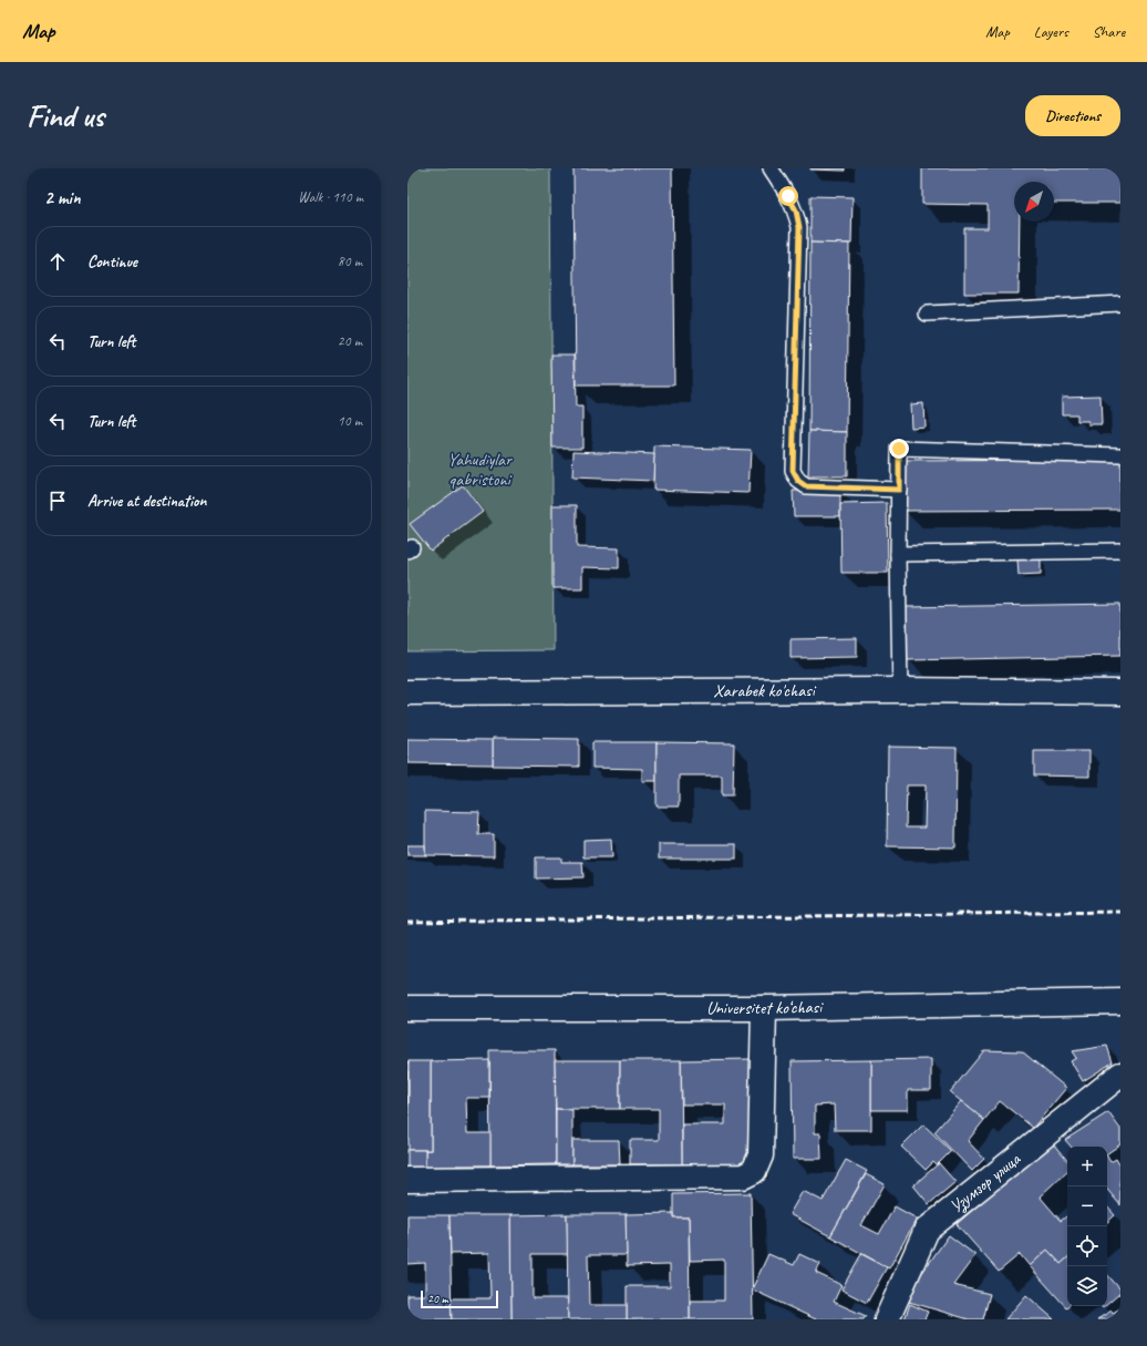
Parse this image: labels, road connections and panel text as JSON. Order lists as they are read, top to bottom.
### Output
{
  "streets": {
    "street": ["Xarabek ko'chasi", "Universitet kо‘chasi", "Узумзор улица"]
  },
  "parks": ["Yahudiylar qabristoni"],
  "scale_bar": "20 m",
  "north": "bottom left",
  "page": {
    "header": "Map",
    "nav": ["Map", "Layers", "Share"],
    "buttons": "Directions",
    "title": "Find us",
    "heading": ["2 min", "Walk · 110 m"],
    "list": [
      ["Continue", "80 m"],
      ["Turn left", "20 m"],
      ["Turn left", "10 m"],
      "Arrive at destination"
    ],
    "map_buttons": ["+", "−"],
    "scale": "20 m"
  }
}
